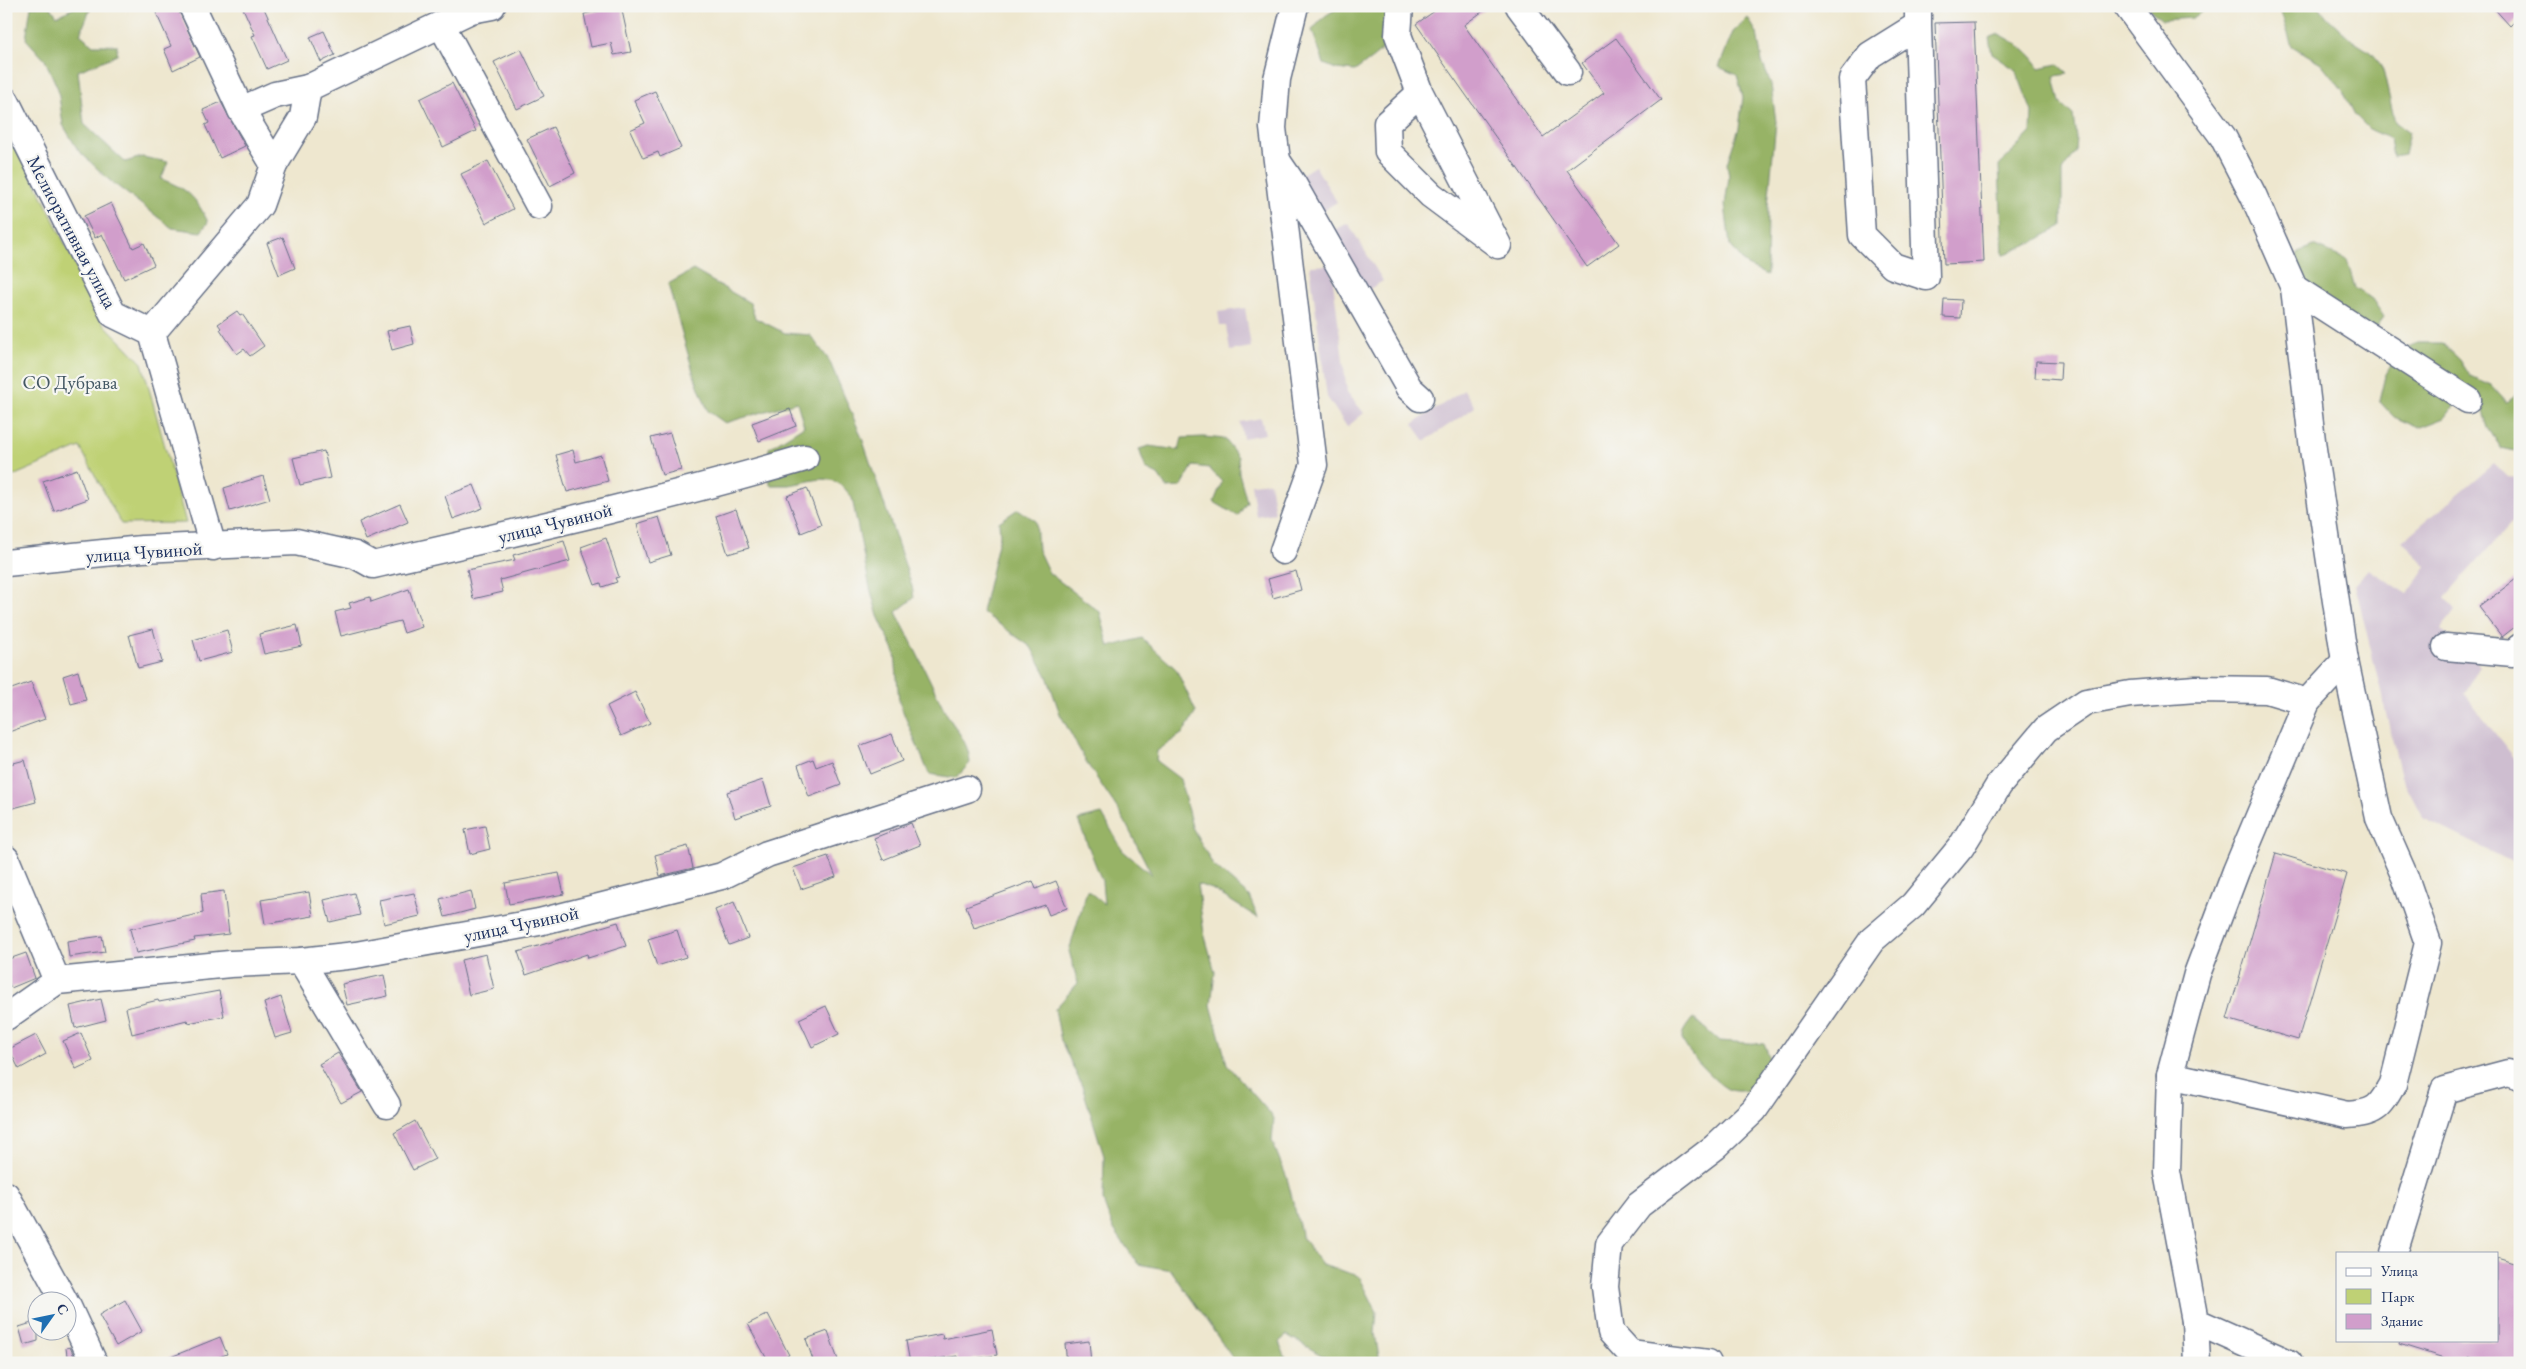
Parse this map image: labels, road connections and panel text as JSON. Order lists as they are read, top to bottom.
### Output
{
  "streets": {
    "street": ["Мелиоративная улица", "улица Чувиной"]
  },
  "parks": ["СО Дубрава"],
  "legend": ["Улица", "Парк", "Здание"],
  "north": "top right"
}
